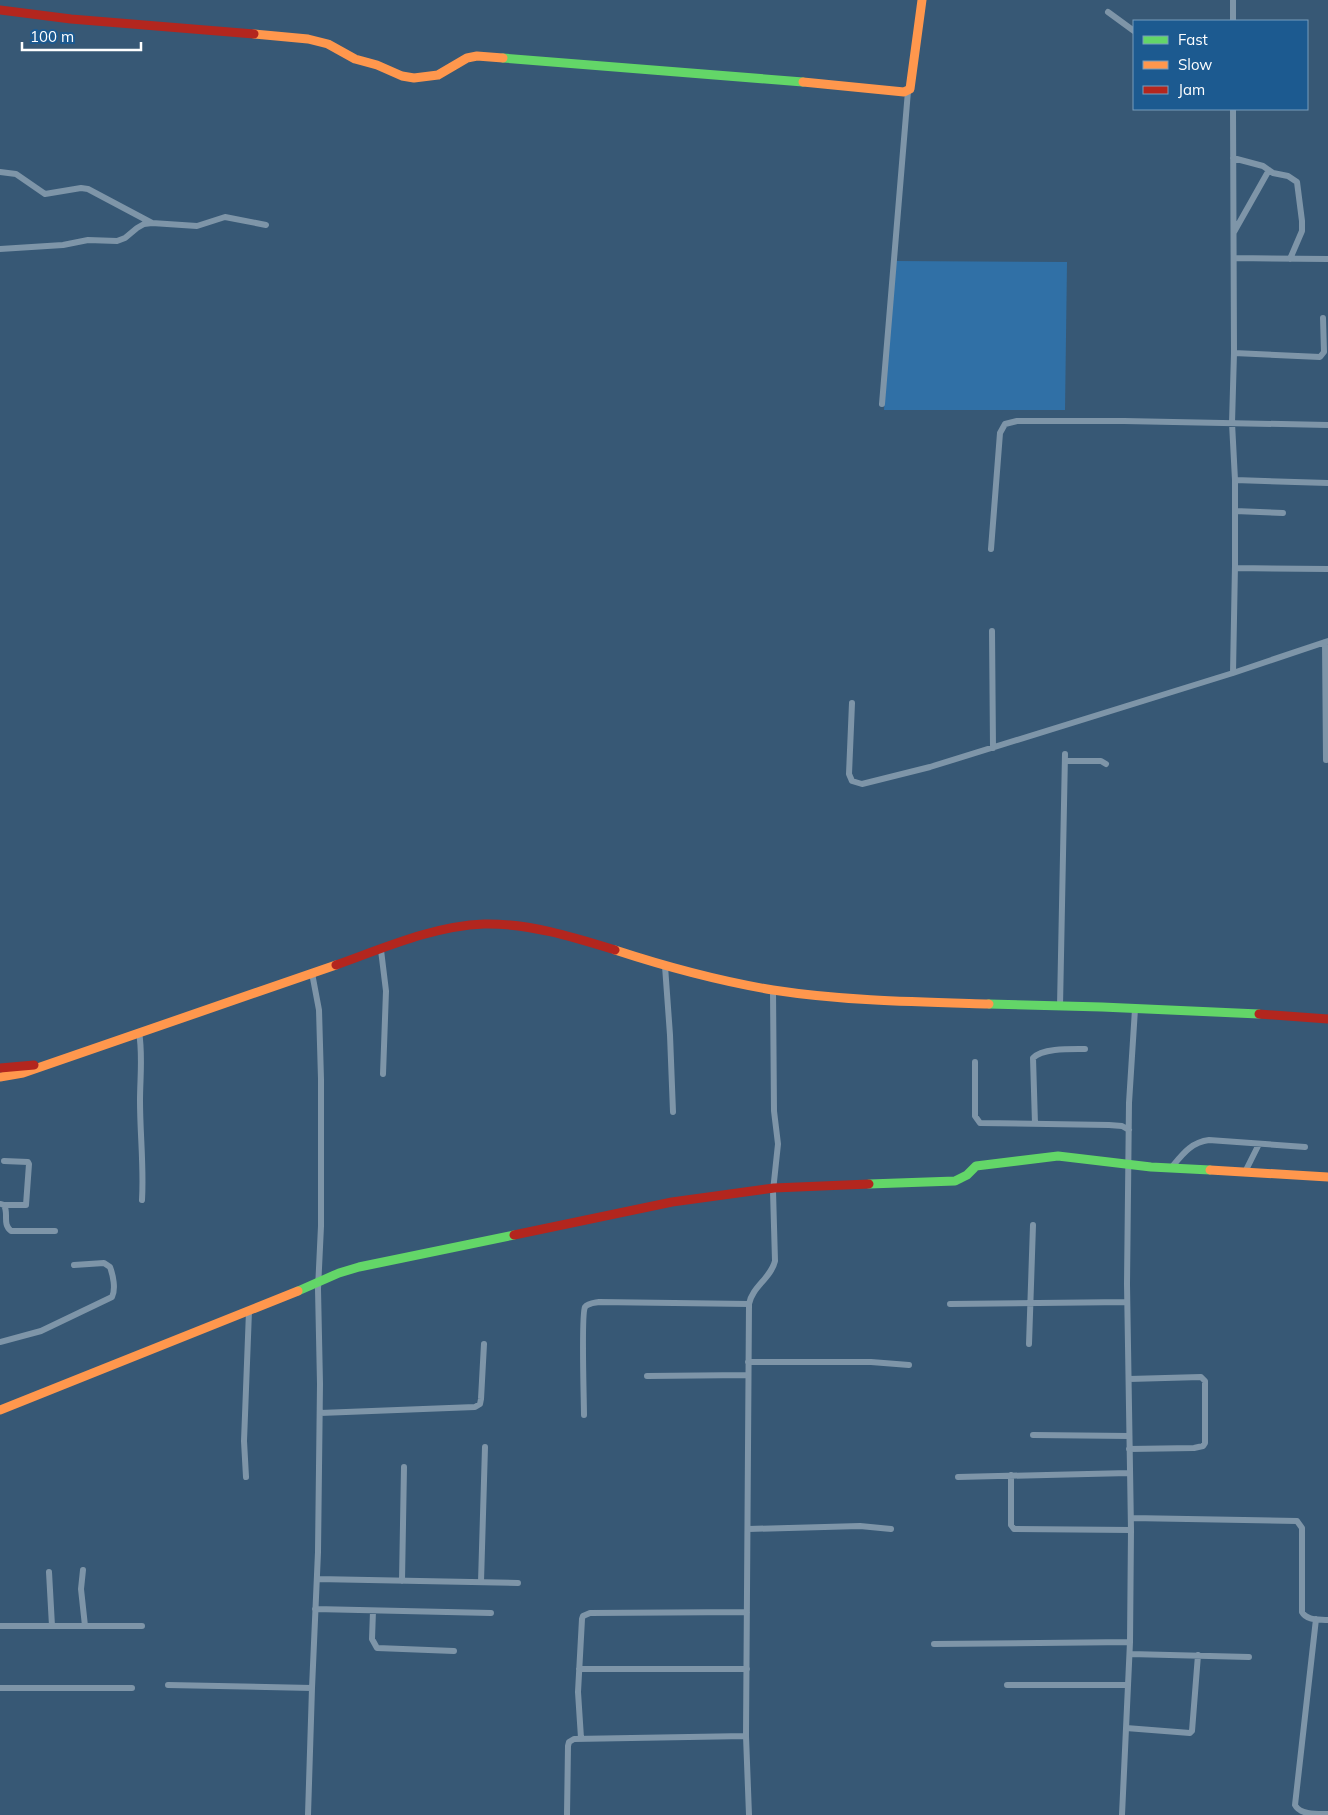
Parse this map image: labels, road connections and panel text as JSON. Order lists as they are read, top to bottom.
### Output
{
  "legend": ["Fast", "Slow", "Jam"],
  "scale_bar": "100 m"
}
